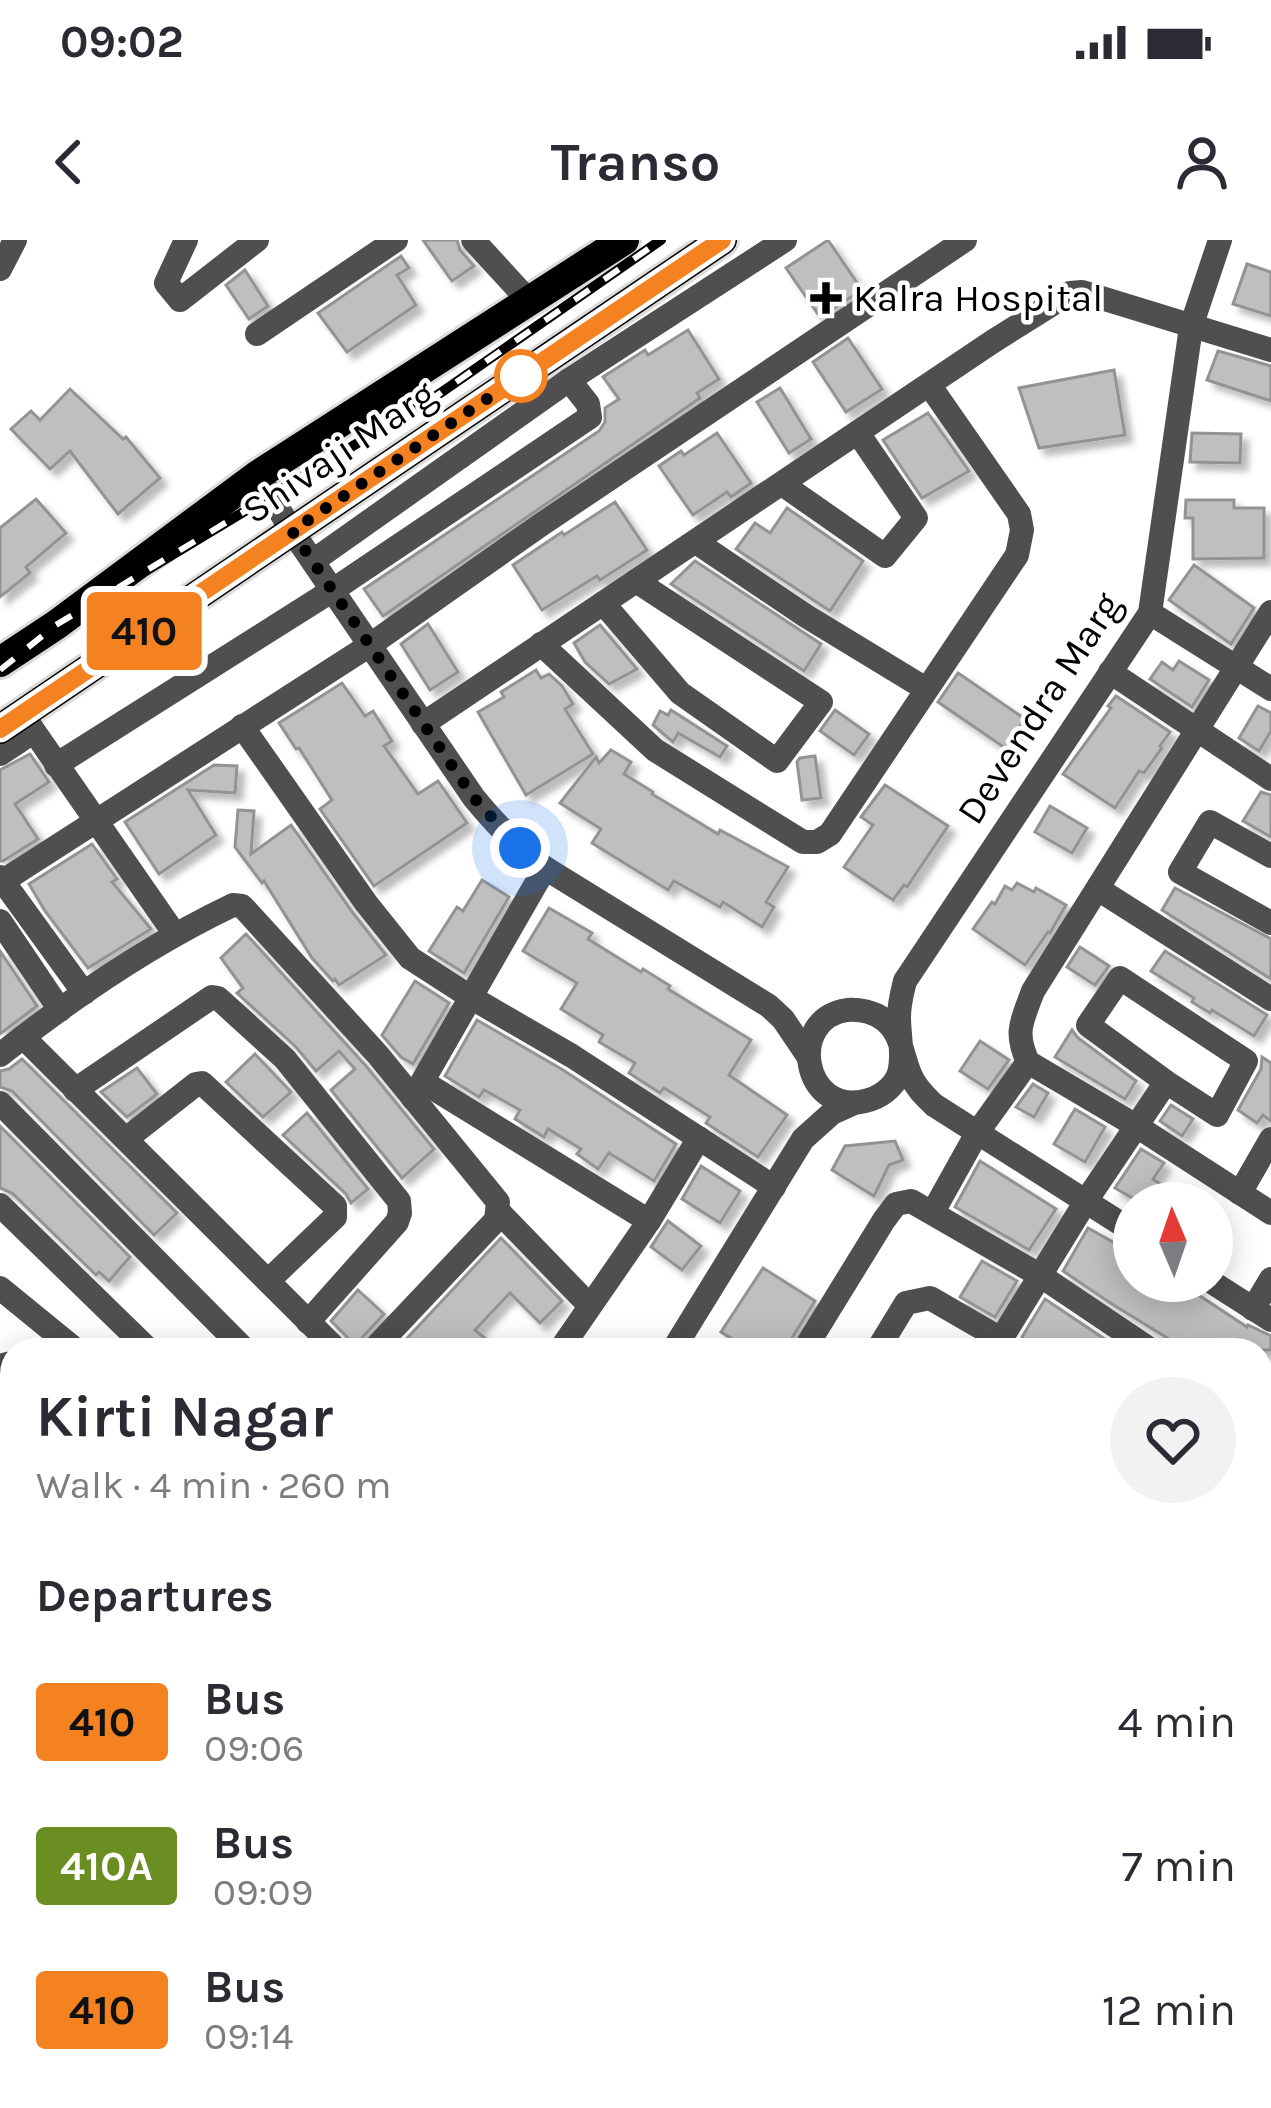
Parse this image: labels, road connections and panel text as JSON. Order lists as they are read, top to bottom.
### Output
{
  "streets": {
    "main road": ["Shivaji Marg"],
    "street": ["Devendra Marg"]
  },
  "places": {
    "health": ["Kalra Hospital"]
  },
  "lines": ["bus line 410"],
  "north": "top",
  "page": {
    "status": "09:02",
    "header": "Transo",
    "on_map": "410",
    "heading": [
      ["Kirti Nagar", "Walk · 4 min · 260 m"],
      "Departures"
    ],
    "list": [
      {
        "mark": "410",
        "name": "Bus",
        "note": "09:06",
        "value": "4 min"
      },
      {
        "mark": "410A",
        "name": "Bus",
        "note": "09:09",
        "value": "7 min"
      },
      {
        "mark": "410",
        "name": "Bus",
        "note": "09:14",
        "value": "12 min"
      }
    ]
  }
}
